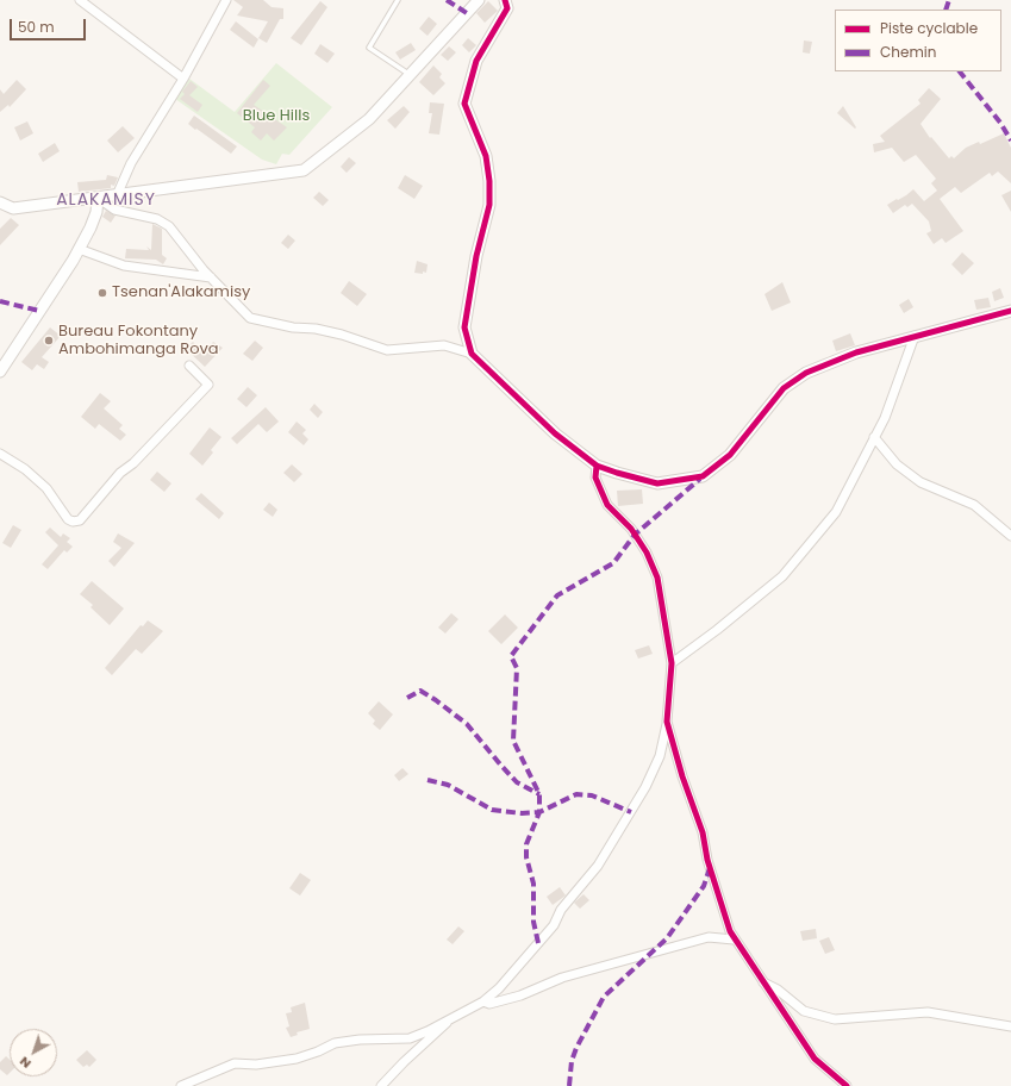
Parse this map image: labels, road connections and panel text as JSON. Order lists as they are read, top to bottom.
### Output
{
  "districts": ["ALAKAMISY"],
  "parks": ["Blue Hills"],
  "places": ["Tsenan'Alakamisy", "Bureau Fokontany Ambohimanga Rova"],
  "legend": ["Piste cyclable", "Chemin"],
  "scale_bar": "50 m",
  "north": "bottom left"
}
